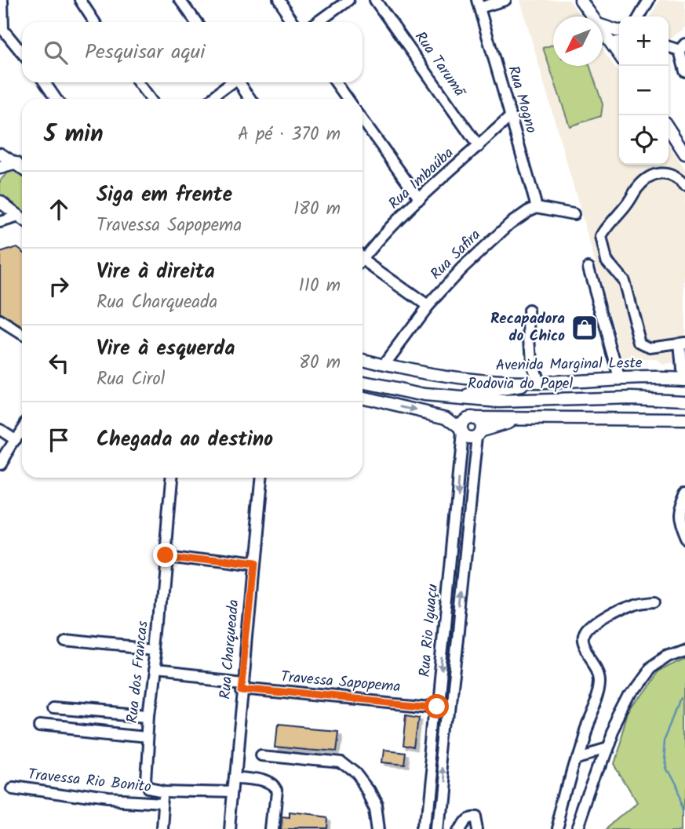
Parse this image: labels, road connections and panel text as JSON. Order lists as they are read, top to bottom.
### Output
{
  "streets": {
    "main road": ["Avenida Marginal Leste", "Rodovia do Papel"],
    "street": [
      "Rua Tarumã",
      "Rua Mogno",
      "Rua Imbaúba",
      "Rua Safira",
      "Rua Rio Iguaçu",
      "Rua Charqueada",
      "Rua dos Francas",
      "Travessa Sapopema",
      "Travessa Rio Bonito"
    ]
  },
  "crossings": [
    ["Rua Tarumã", "Rua Imbaúba"],
    ["Rua Mogno", "Rua Imbaúba"],
    ["Rua Mogno", "Rua Safira"],
    ["Rua Safira", "Avenida Marginal Leste"],
    ["Rua Rio Iguaçu", "Travessa Sapopema"],
    ["Rua Charqueada", "Rua dos Francas"],
    ["Rua Charqueada", "Travessa Sapopema"],
    ["Rua dos Francas", "Travessa Sapopema"]
  ],
  "places": {
    "shop": ["Recapadora do Chico"]
  },
  "north": "bottom left",
  "page": {
    "map_buttons": ["+", "−"],
    "search": "Pesquisar aqui",
    "heading": ["5 min", "A pé · 370 m"],
    "list": [
      ["Siga em frente", "Travessa Sapopema", "180 m"],
      ["Vire à direita", "Rua Charqueada", "110 m"],
      ["Vire à esquerda", "Rua Cirol", "80 m"],
      "Chegada ao destino"
    ]
  }
}
